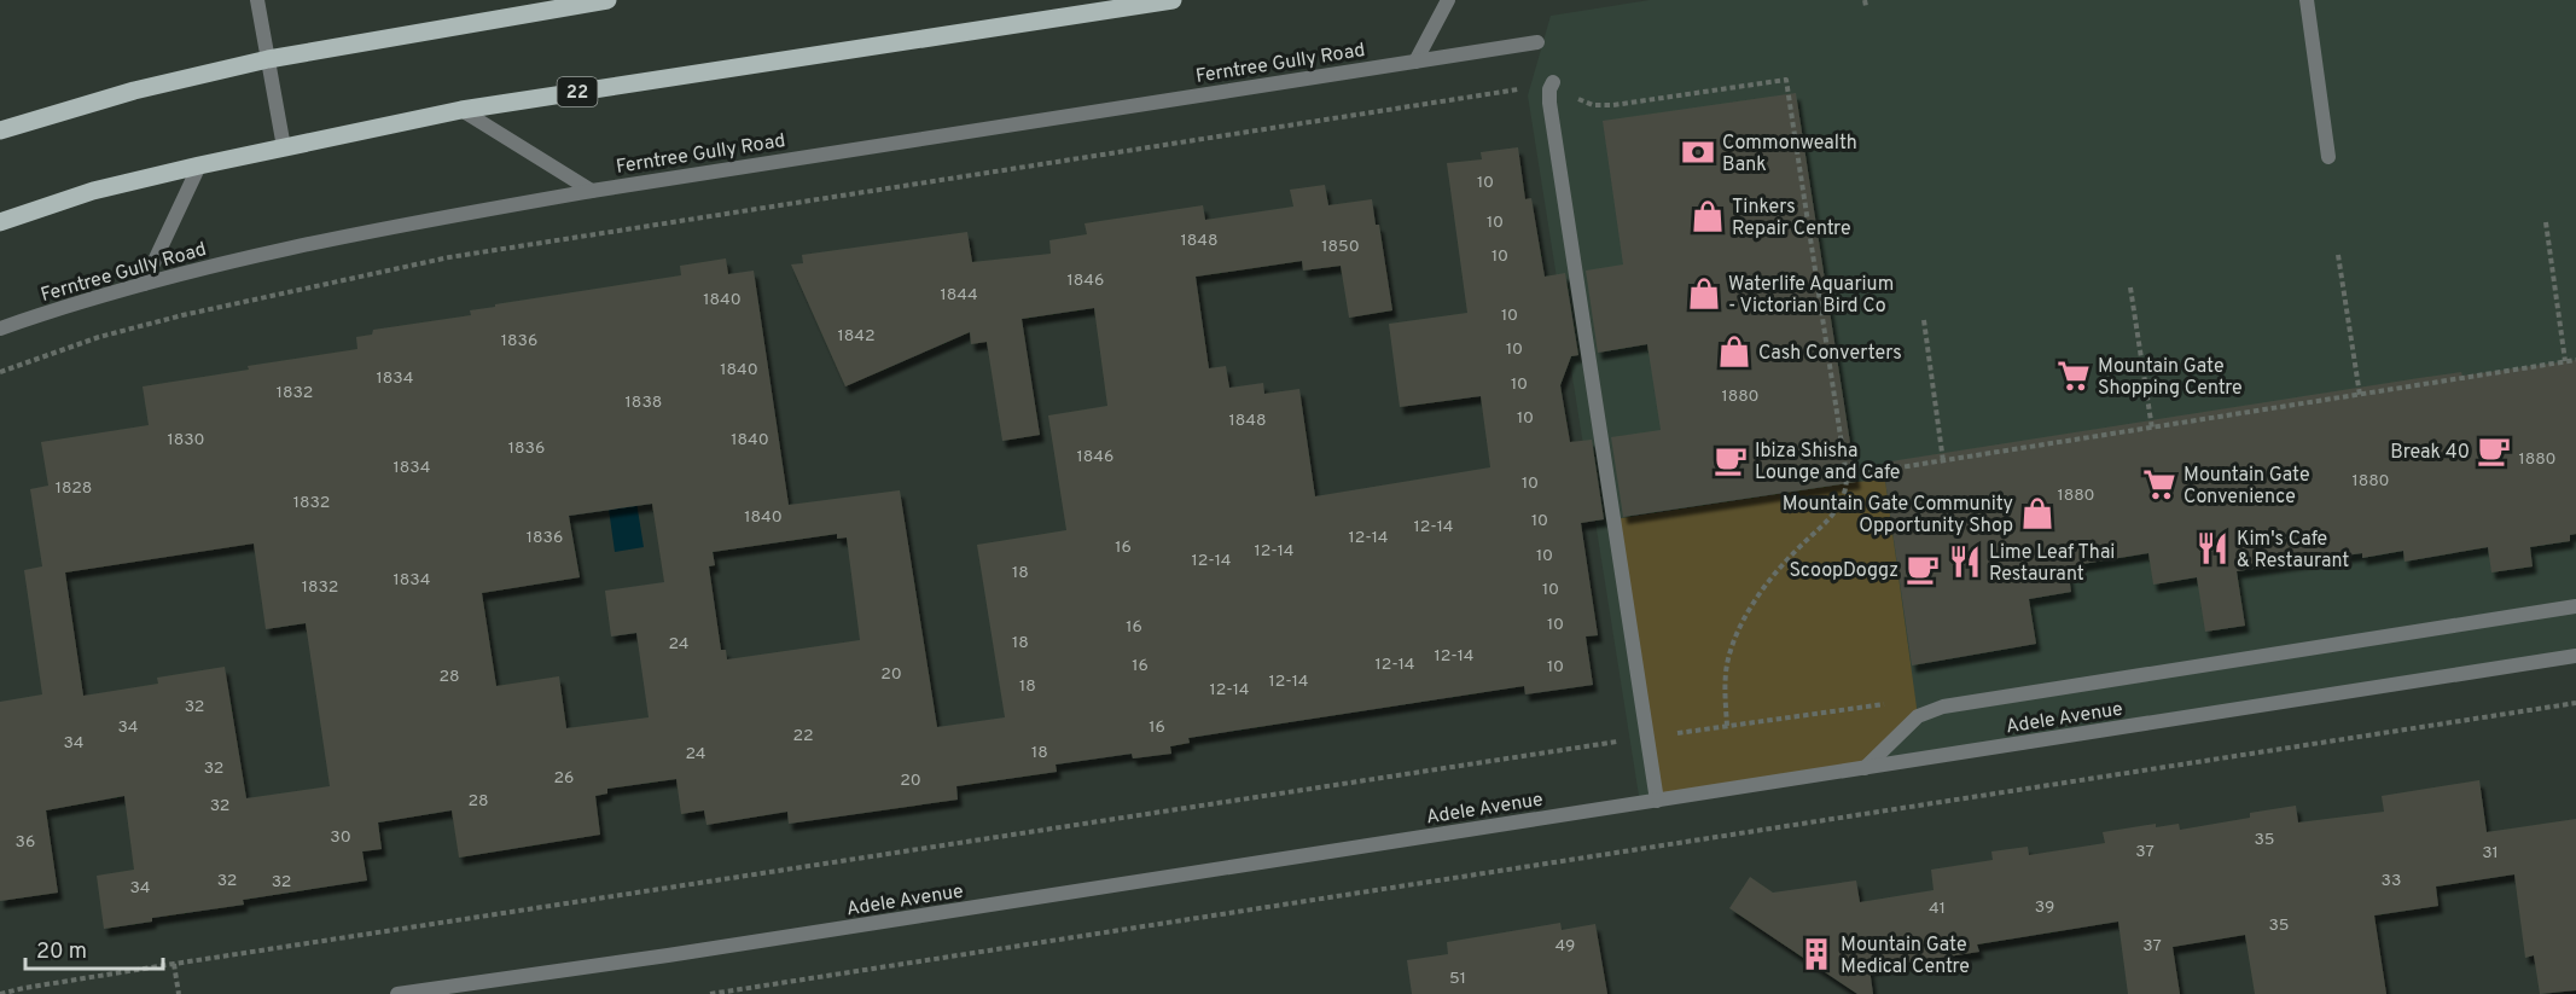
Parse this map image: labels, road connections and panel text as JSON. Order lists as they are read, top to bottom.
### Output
{
  "streets": {
    "main road": ["22"],
    "street": ["Ferntree Gully Road", "Adele Avenue"]
  },
  "places": {
    "bank": ["Commonwealth Bank"],
    "shop": [
      "Tinkers Repair Centre",
      "Waterlife Aquarium - Victorian Bird Co",
      "Cash Converters",
      "Mountain Gate Community Opportunity Shop"
    ],
    "supermarket": ["Mountain Gate Shopping Centre", "Mountain Gate Convenience"],
    "cafe": ["Break 40", "Ibiza Shisha Lounge and Cafe", "ScoopDoggz"],
    "restaurant": ["Kim's Cafe & Restaurant", "Lime Leaf Thai Restaurant"],
    "building": ["Mountain Gate Medical Centre"]
  },
  "house_numbers": [
    "10",
    "10",
    "1848",
    "1850",
    "10",
    "1846",
    "1844",
    "1840",
    "10",
    "1842",
    "1836",
    "10",
    "1840",
    "1834",
    "10",
    "1832",
    "1880",
    "1838",
    "10",
    "1848",
    "1830",
    "1840",
    "1836",
    "1846",
    "1880",
    "1834",
    "1880",
    "10",
    "1828",
    "1880",
    "1832",
    "1840",
    "10",
    "12-14",
    "1836",
    "12-14",
    "16",
    "12-14",
    "10",
    "12-14",
    "18",
    "1834",
    "1832",
    "10",
    "10",
    "16",
    "18",
    "24",
    "12-14",
    "12-14",
    "16",
    "10",
    "20",
    "28",
    "12-14",
    "18",
    "12-14",
    "32",
    "34",
    "16",
    "22",
    "34",
    "18",
    "24",
    "32",
    "26",
    "20",
    "28",
    "32",
    "30",
    "35",
    "36",
    "37",
    "31",
    "32",
    "33",
    "32",
    "34",
    "39",
    "41",
    "35",
    "49",
    "37",
    "51"
  ],
  "scale_bar": "20 m"
}
